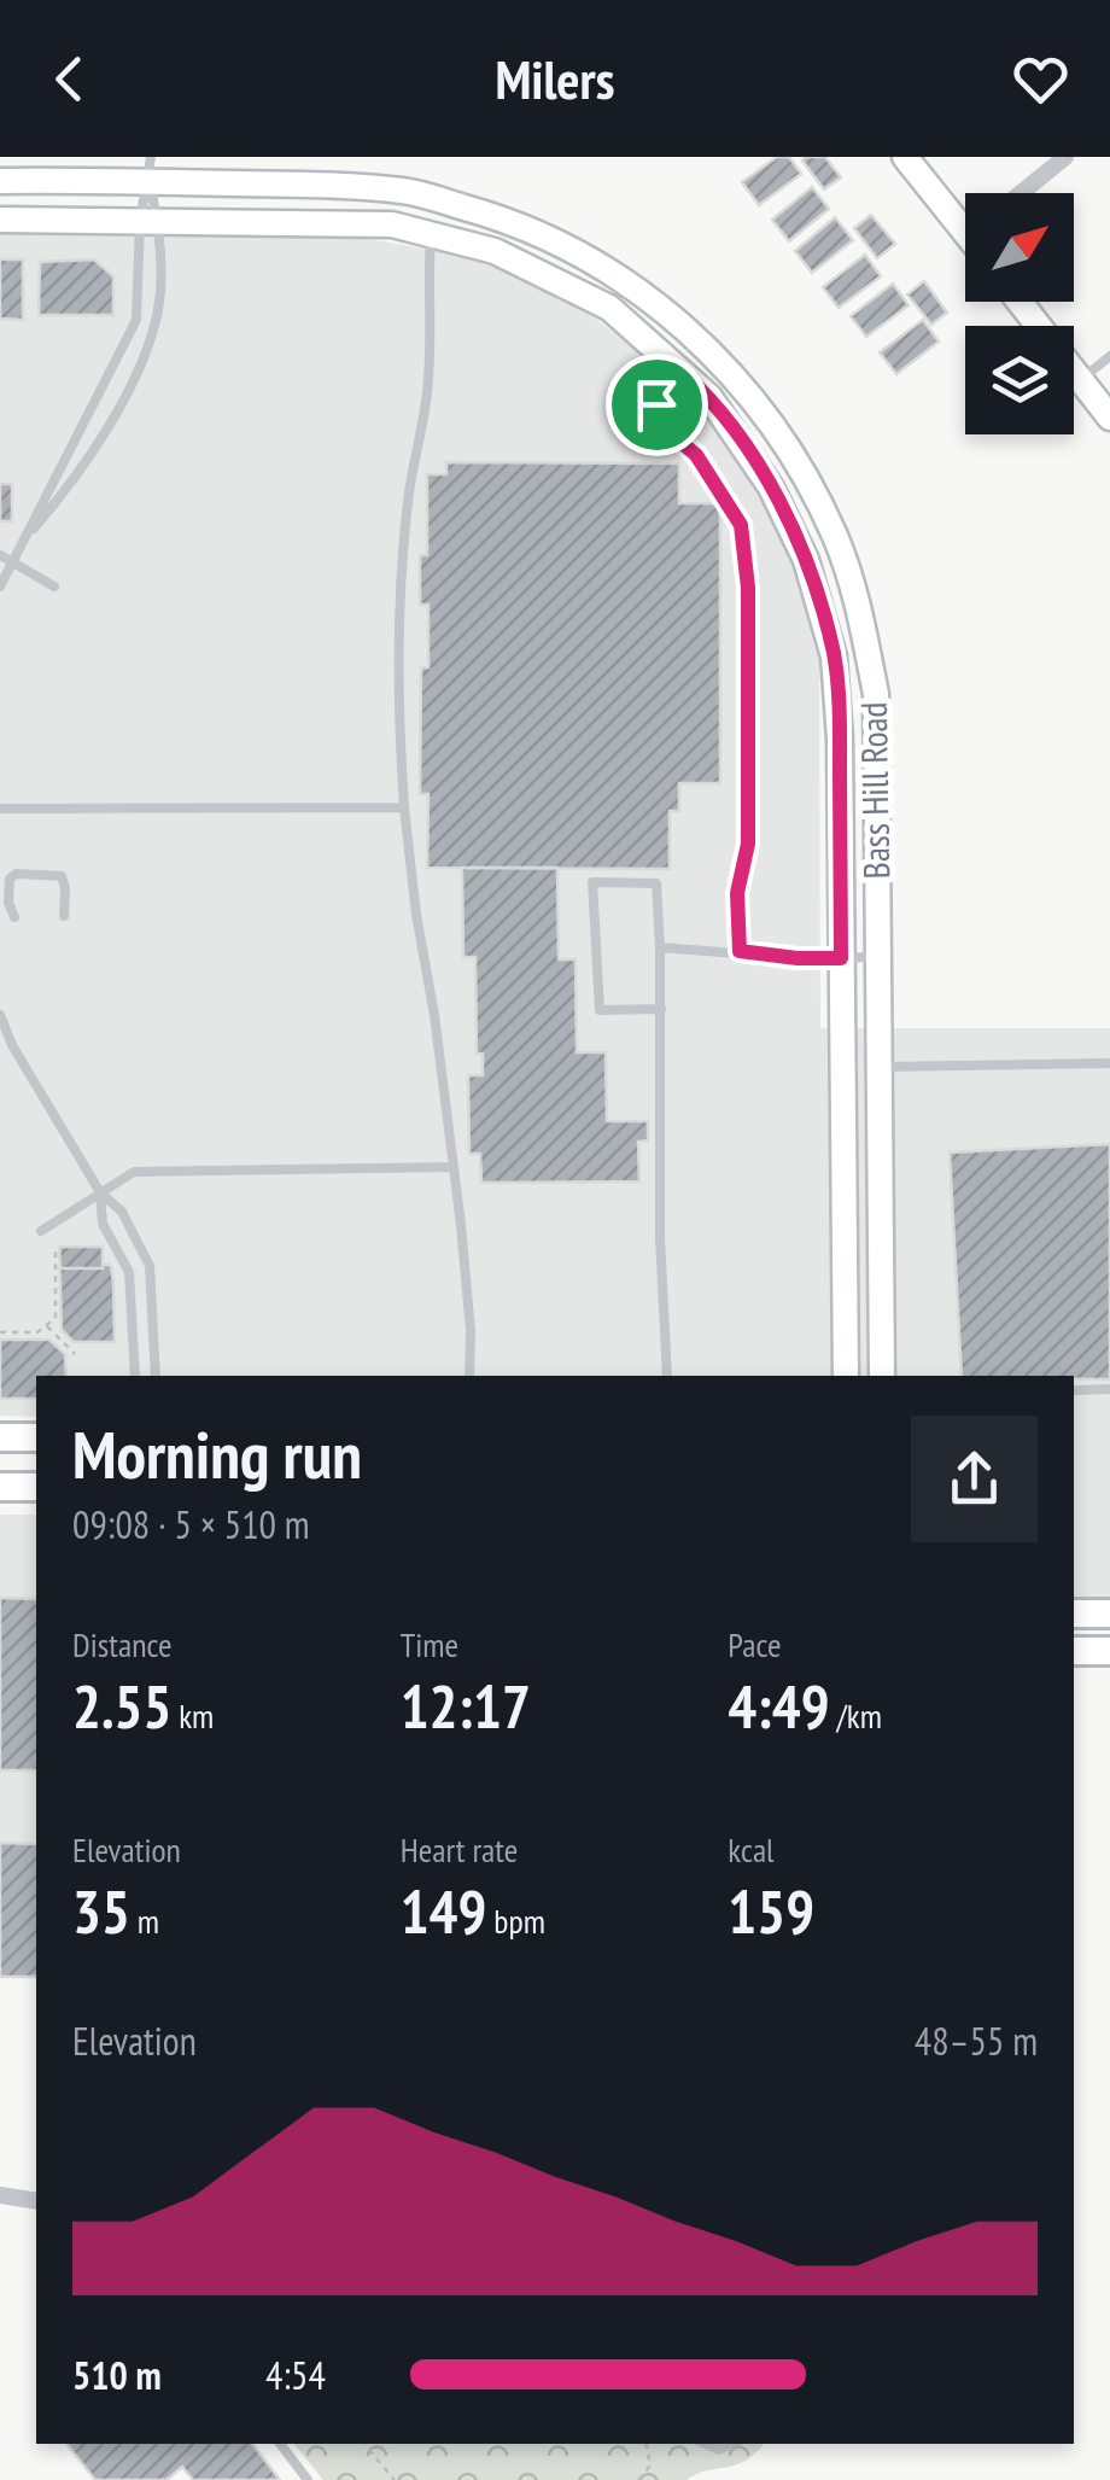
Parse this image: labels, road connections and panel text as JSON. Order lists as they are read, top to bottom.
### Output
{
  "streets": {
    "main road": ["Bass Hill Road"]
  },
  "north": "top right",
  "page": {
    "header": "Milers",
    "heading": ["Morning run", "09:08 · 5 × 510 m"],
    "stats": [
      ["Distance", "2.55 km"],
      ["Time", "12:17"],
      ["Pace", "4:49 /km"],
      ["Elevation", "35 m"],
      ["Heart rate", "149 bpm"],
      ["kcal", "159"]
    ],
    "chart": ["Elevation", "48–55 m"],
    "list": [
      {
        "name": "510 m",
        "note": "4:54"
      }
    ]
  }
}
